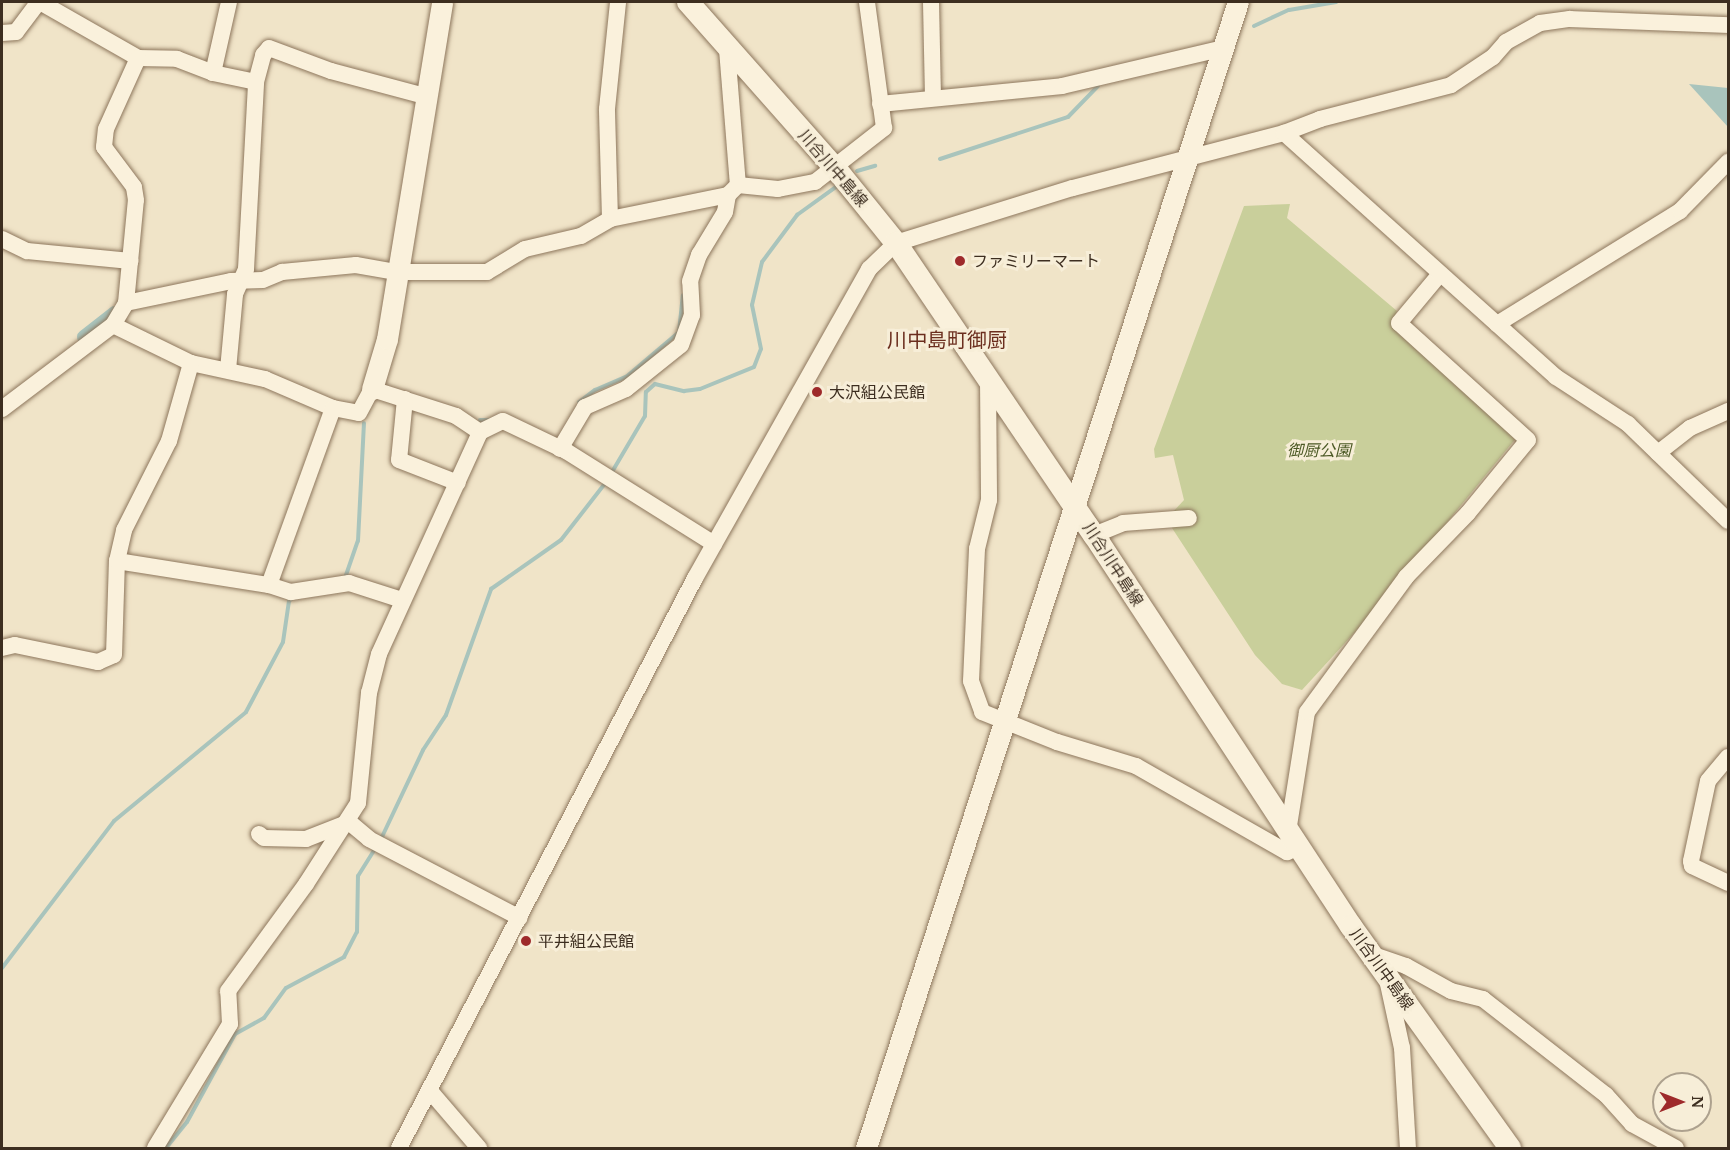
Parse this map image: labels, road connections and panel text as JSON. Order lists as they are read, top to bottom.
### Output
{
  "streets": {
    "main road": ["川合川中島線"]
  },
  "districts": ["川中島町御厨"],
  "parks": ["御厨公園"],
  "places": ["ファミリーマート", "大沢組公民館", "平井組公民館"],
  "north": "right"
}
